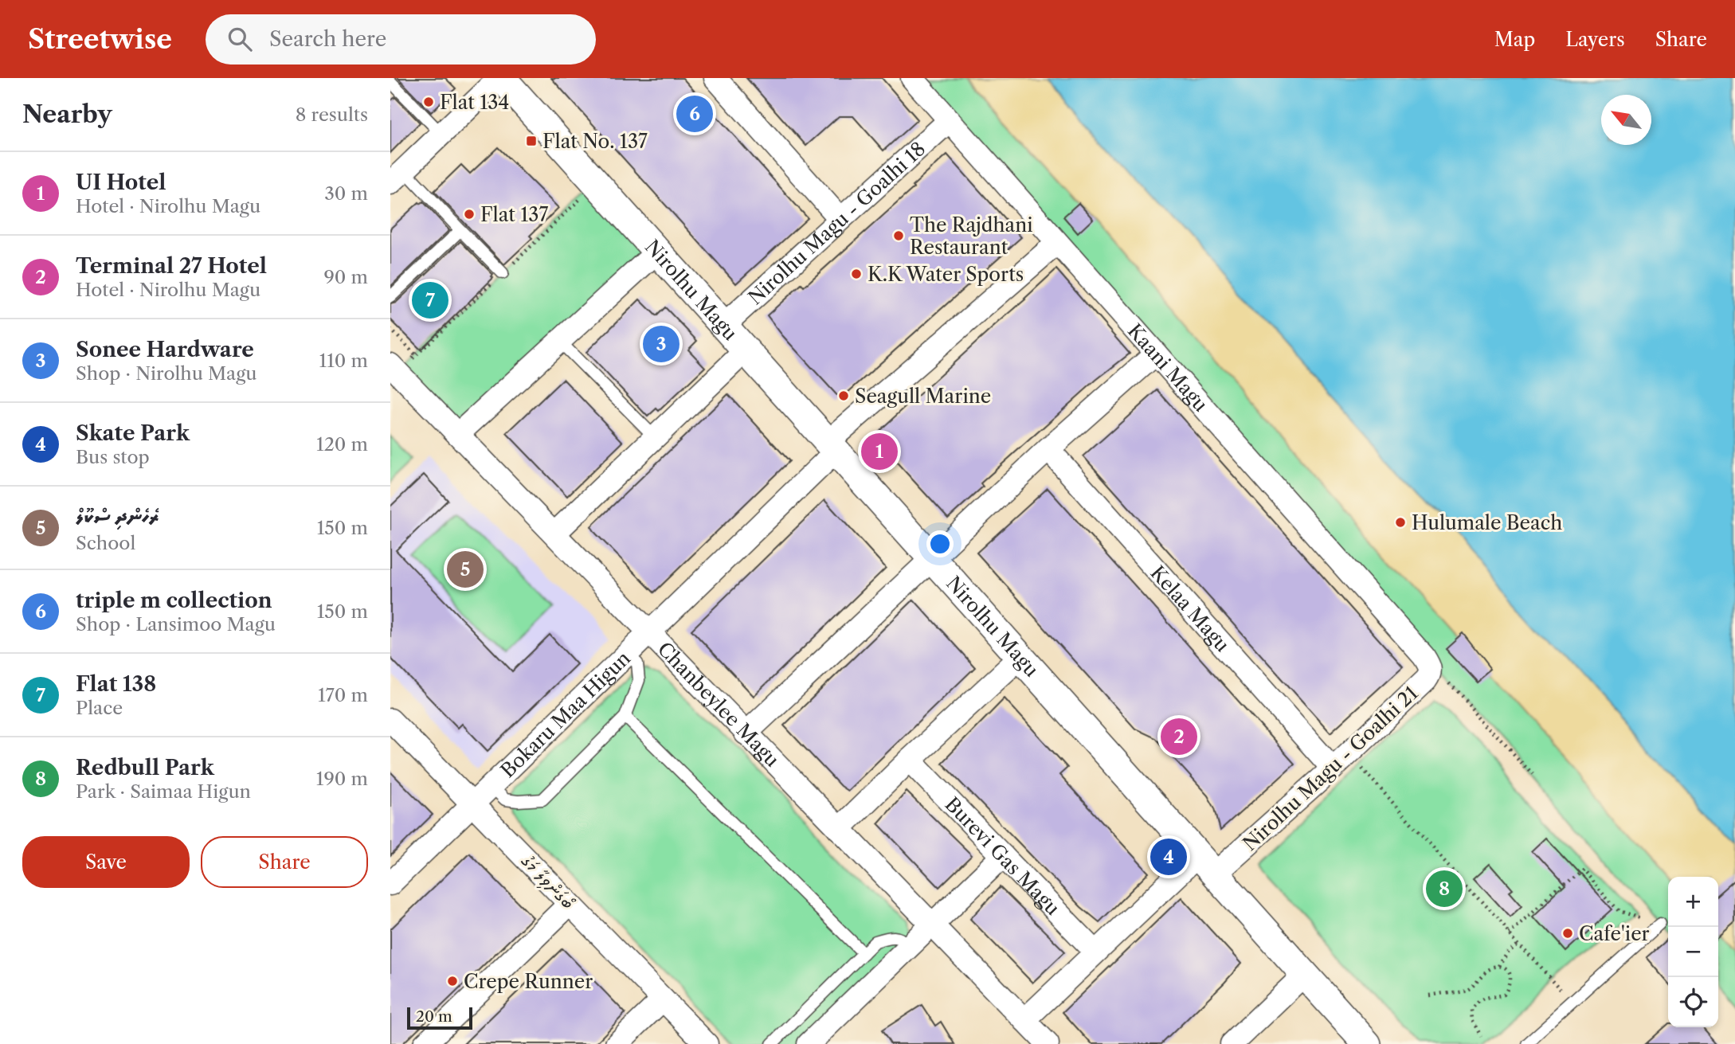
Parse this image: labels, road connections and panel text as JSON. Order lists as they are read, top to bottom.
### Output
{
  "streets": {
    "street": [
      "Nirolhu Magu - Goalhi 18",
      "Nirolhu Magu",
      "Kaani Magu",
      "Kelaa Magu",
      "Chanbeylee Magu",
      "Bokaru Maa Higun",
      "Nirolhu Magu - Goalhi 21",
      "Burevi Gas Magu",
      "ބޯގަންވިލާ މަގު"
    ]
  },
  "crossings": [
    ["Nirolhu Magu - Goalhi 18", "Nirolhu Magu"],
    ["Nirolhu Magu - Goalhi 18", "Kaani Magu"],
    ["Nirolhu Magu", "Bokaru Maa Higun"],
    ["Nirolhu Magu", "Nirolhu Magu - Goalhi 21"],
    ["Kaani Magu", "Bokaru Maa Higun"],
    ["Kaani Magu", "Nirolhu Magu - Goalhi 21"],
    ["Kelaa Magu", "Nirolhu Magu - Goalhi 21"],
    ["Chanbeylee Magu", "Bokaru Maa Higun"],
    ["Chanbeylee Magu", "Nirolhu Magu - Goalhi 21"],
    ["Bokaru Maa Higun", "ބޯގަންވިލާ މަގު"],
    ["Nirolhu Magu - Goalhi 21", "Burevi Gas Magu"]
  ],
  "places": {
    "other": [
      "Flat 134",
      "Flat 137",
      "The Rajdhani Restaurant",
      "K.K Water Sports",
      "Seagull Marine",
      "Hulumale Beach",
      "Cafe'ier",
      "Crepe Runner"
    ],
    "transit": ["Flat No. 137"]
  },
  "scale_bar": "20 m",
  "north": "top left",
  "page": {
    "header": "Streetwise",
    "search": "Search here",
    "nav": ["Map", "Layers", "Share"],
    "heading": ["Nearby", "8 results"],
    "pins": [
      "6",
      "7",
      "3",
      "1",
      "5",
      "2",
      "4",
      "8"
    ],
    "list": [
      {
        "mark": "1",
        "name": "UI Hotel",
        "note": "Hotel · Nirolhu Magu",
        "value": "30 m"
      },
      {
        "mark": "2",
        "name": "Terminal 27 Hotel",
        "note": "Hotel · Nirolhu Magu",
        "value": "90 m"
      },
      {
        "mark": "3",
        "name": "Sonee Hardware",
        "note": "Shop · Nirolhu Magu",
        "value": "110 m"
      },
      {
        "mark": "4",
        "name": "Skate Park",
        "note": "Bus stop",
        "value": "120 m"
      },
      {
        "mark": "5",
        "name": "ރެހެންދި ސްކޫލް",
        "note": "School",
        "value": "150 m"
      },
      {
        "mark": "6",
        "name": "triple m collection",
        "note": "Shop · Lansimoo Magu",
        "value": "150 m"
      },
      {
        "mark": "7",
        "name": "Flat 138",
        "note": "Place",
        "value": "170 m"
      },
      {
        "mark": "8",
        "name": "Redbull Park",
        "note": "Park · Saimaa Higun",
        "value": "190 m"
      }
    ],
    "buttons": ["Save", "Share"],
    "map_buttons": ["+", "−"],
    "scale": "20 m"
  }
}
